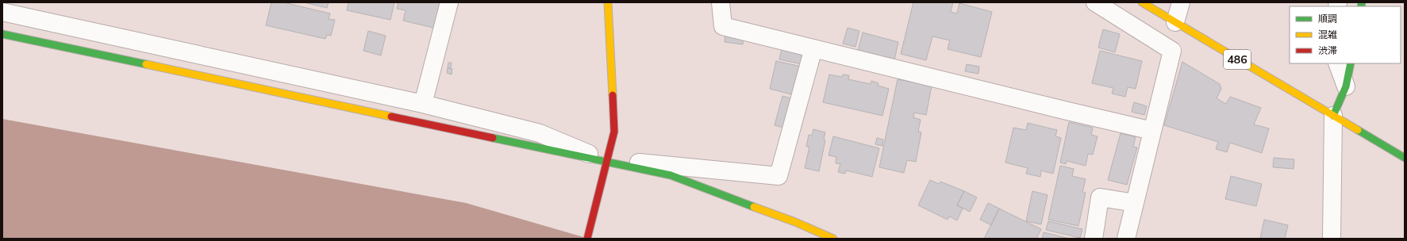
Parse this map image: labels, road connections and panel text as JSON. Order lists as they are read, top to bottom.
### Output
{
  "streets": {
    "main road": ["486"]
  },
  "legend": ["順調", "混雑", "渋滞"]
}
